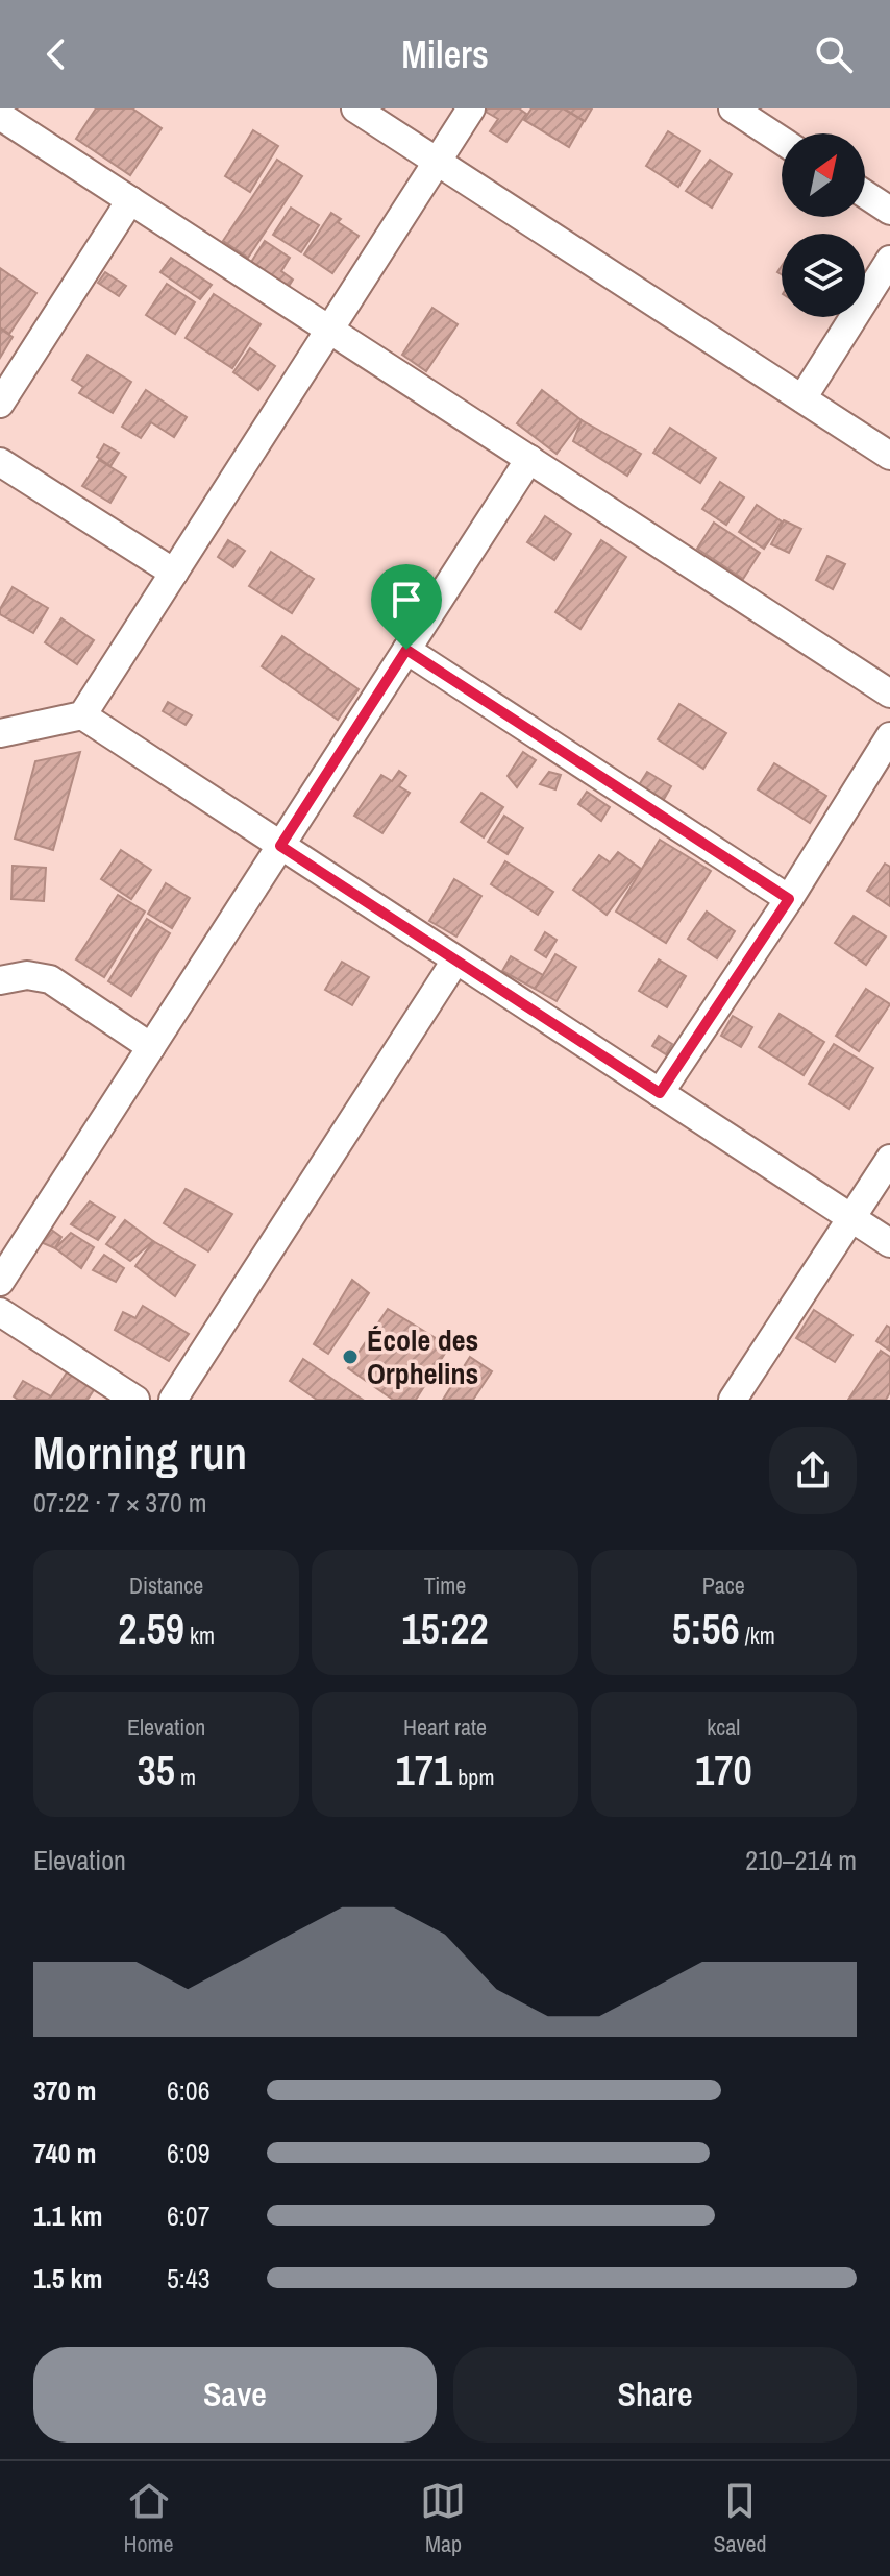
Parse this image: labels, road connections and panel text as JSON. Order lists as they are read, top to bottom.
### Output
{
  "places": ["École des Orphelins"],
  "north": "top right",
  "page": {
    "header": "Milers",
    "heading": ["Morning run", "07:22 · 7 × 370 m"],
    "stats": [
      ["Distance", "2.59 km"],
      ["Time", "15:22"],
      ["Pace", "5:56 /km"],
      ["Elevation", "35 m"],
      ["Heart rate", "171 bpm"],
      ["kcal", "170"]
    ],
    "chart": ["Elevation", "210–214 m"],
    "list": [
      {
        "name": "370 m",
        "note": "6:06"
      },
      {
        "name": "740 m",
        "note": "6:09"
      },
      {
        "name": "1.1 km",
        "note": "6:07"
      },
      {
        "name": "1.5 km",
        "note": "5:43"
      }
    ],
    "buttons": ["Save", "Share"],
    "tabs": ["Home", "Map", "Saved"]
  }
}
